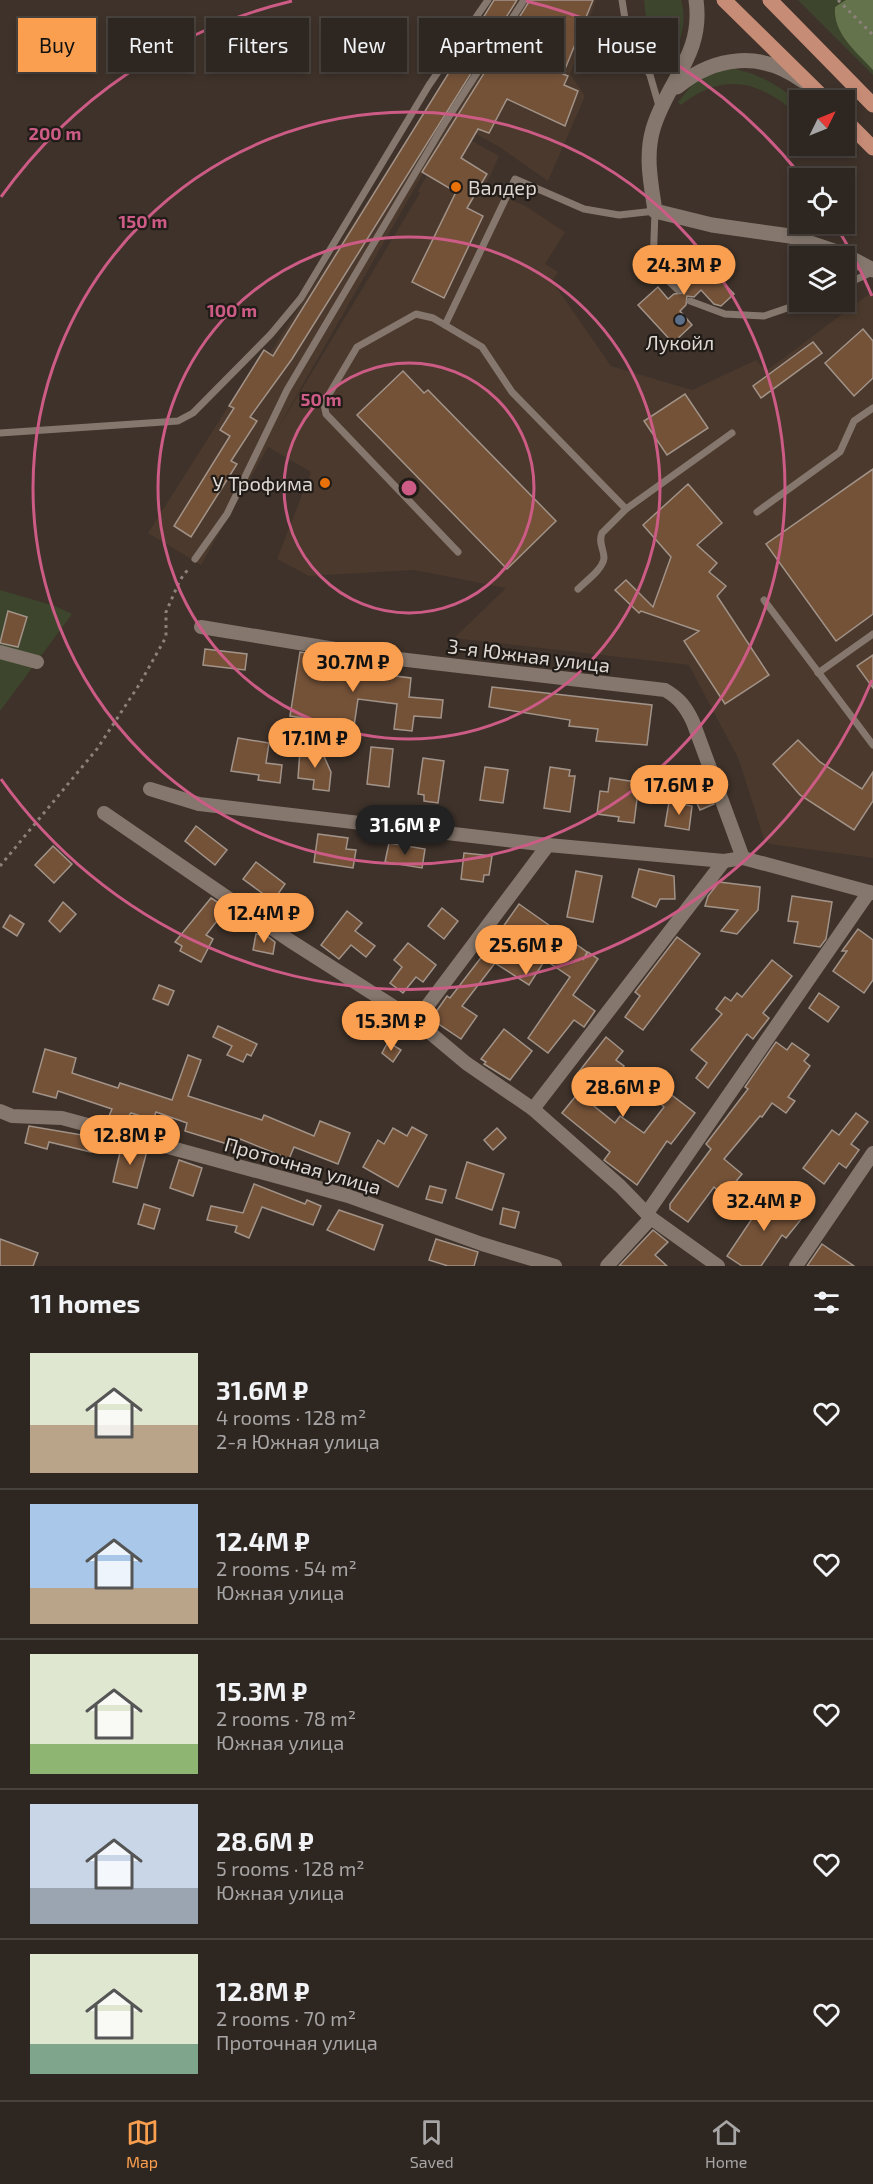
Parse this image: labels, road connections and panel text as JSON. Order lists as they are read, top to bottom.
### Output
{
  "streets": {
    "street": ["3-я Южная улица", "Проточная улица"]
  },
  "places": ["Валдер", "Лукойл", "У Трофима"],
  "north": "top right",
  "page": {
    "chip": [
      "Buy",
      "Rent",
      "Filters",
      "New",
      "Apartment",
      "House"
    ],
    "price": [
      "24.3M ₽",
      "30.7M ₽",
      "17.1M ₽",
      "17.6M ₽",
      "31.6M ₽",
      "12.4M ₽",
      "25.6M ₽",
      "15.3M ₽",
      "28.6M ₽",
      "12.8M ₽",
      "32.4M ₽"
    ],
    "heading": "11 homes",
    "list": [
      {
        "name": "31.6M ₽",
        "note": "4 rooms · 128 m² · 2-я Южная улица"
      },
      {
        "name": "12.4M ₽",
        "note": "2 rooms · 54 m² · Южная улица"
      },
      {
        "name": "15.3M ₽",
        "note": "2 rooms · 78 m² · Южная улица"
      },
      {
        "name": "28.6M ₽",
        "note": "5 rooms · 128 m² · Южная улица"
      },
      {
        "name": "12.8M ₽",
        "note": "2 rooms · 70 m² · Проточная улица"
      }
    ],
    "tabs": ["Map", "Saved", "Home"]
  },
  "rings": [
    "200 m",
    "150 m",
    "100 m",
    "50 m"
  ]
}
